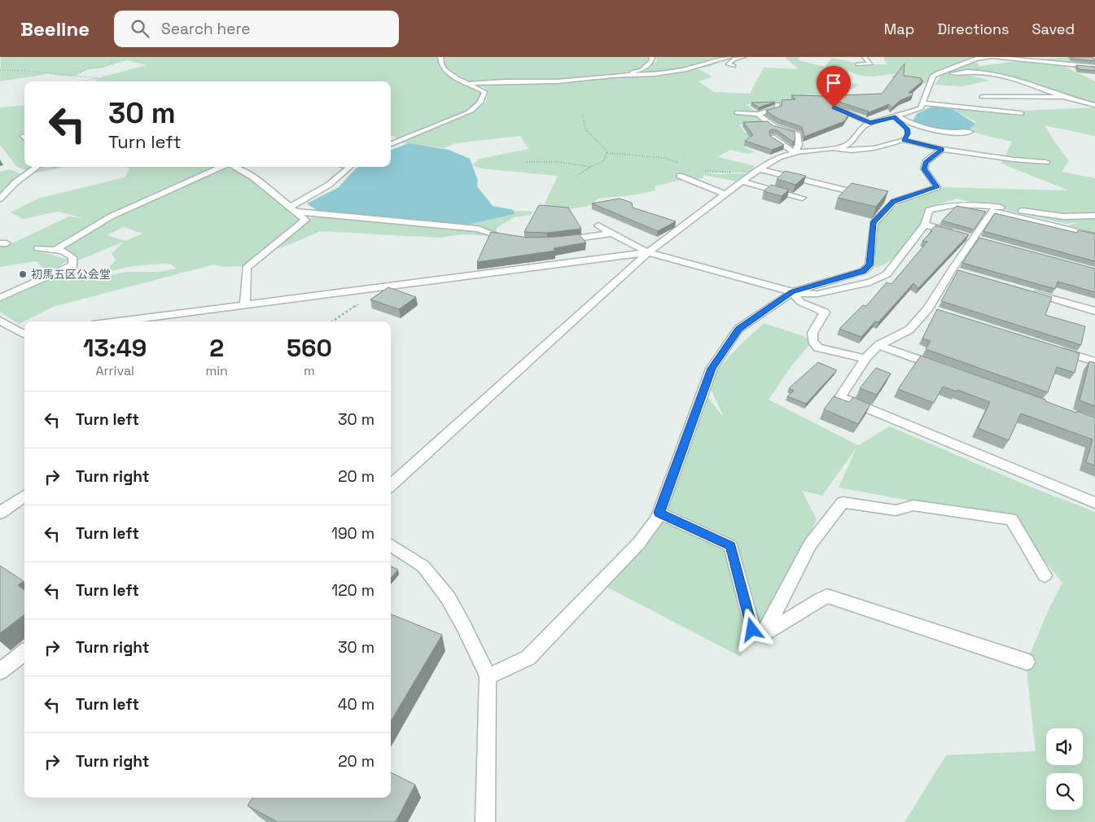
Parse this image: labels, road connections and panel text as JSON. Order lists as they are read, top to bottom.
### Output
{
  "places": ["初馬五区公会堂"],
  "page": {
    "header": "Beeline",
    "search": "Search here",
    "nav": ["Map", "Directions", "Saved"],
    "turn": ["30 m", "Turn left"],
    "eta": [
      "13:49",
      "Arrival",
      "2",
      "min",
      "560",
      "m"
    ],
    "list": [
      {
        "name": "Turn left",
        "value": "30 m"
      },
      {
        "name": "Turn right",
        "value": "20 m"
      },
      {
        "name": "Turn left",
        "value": "190 m"
      },
      {
        "name": "Turn left",
        "value": "120 m"
      },
      {
        "name": "Turn right",
        "value": "30 m"
      },
      {
        "name": "Turn left",
        "value": "40 m"
      },
      {
        "name": "Turn right",
        "value": "20 m"
      }
    ]
  }
}
